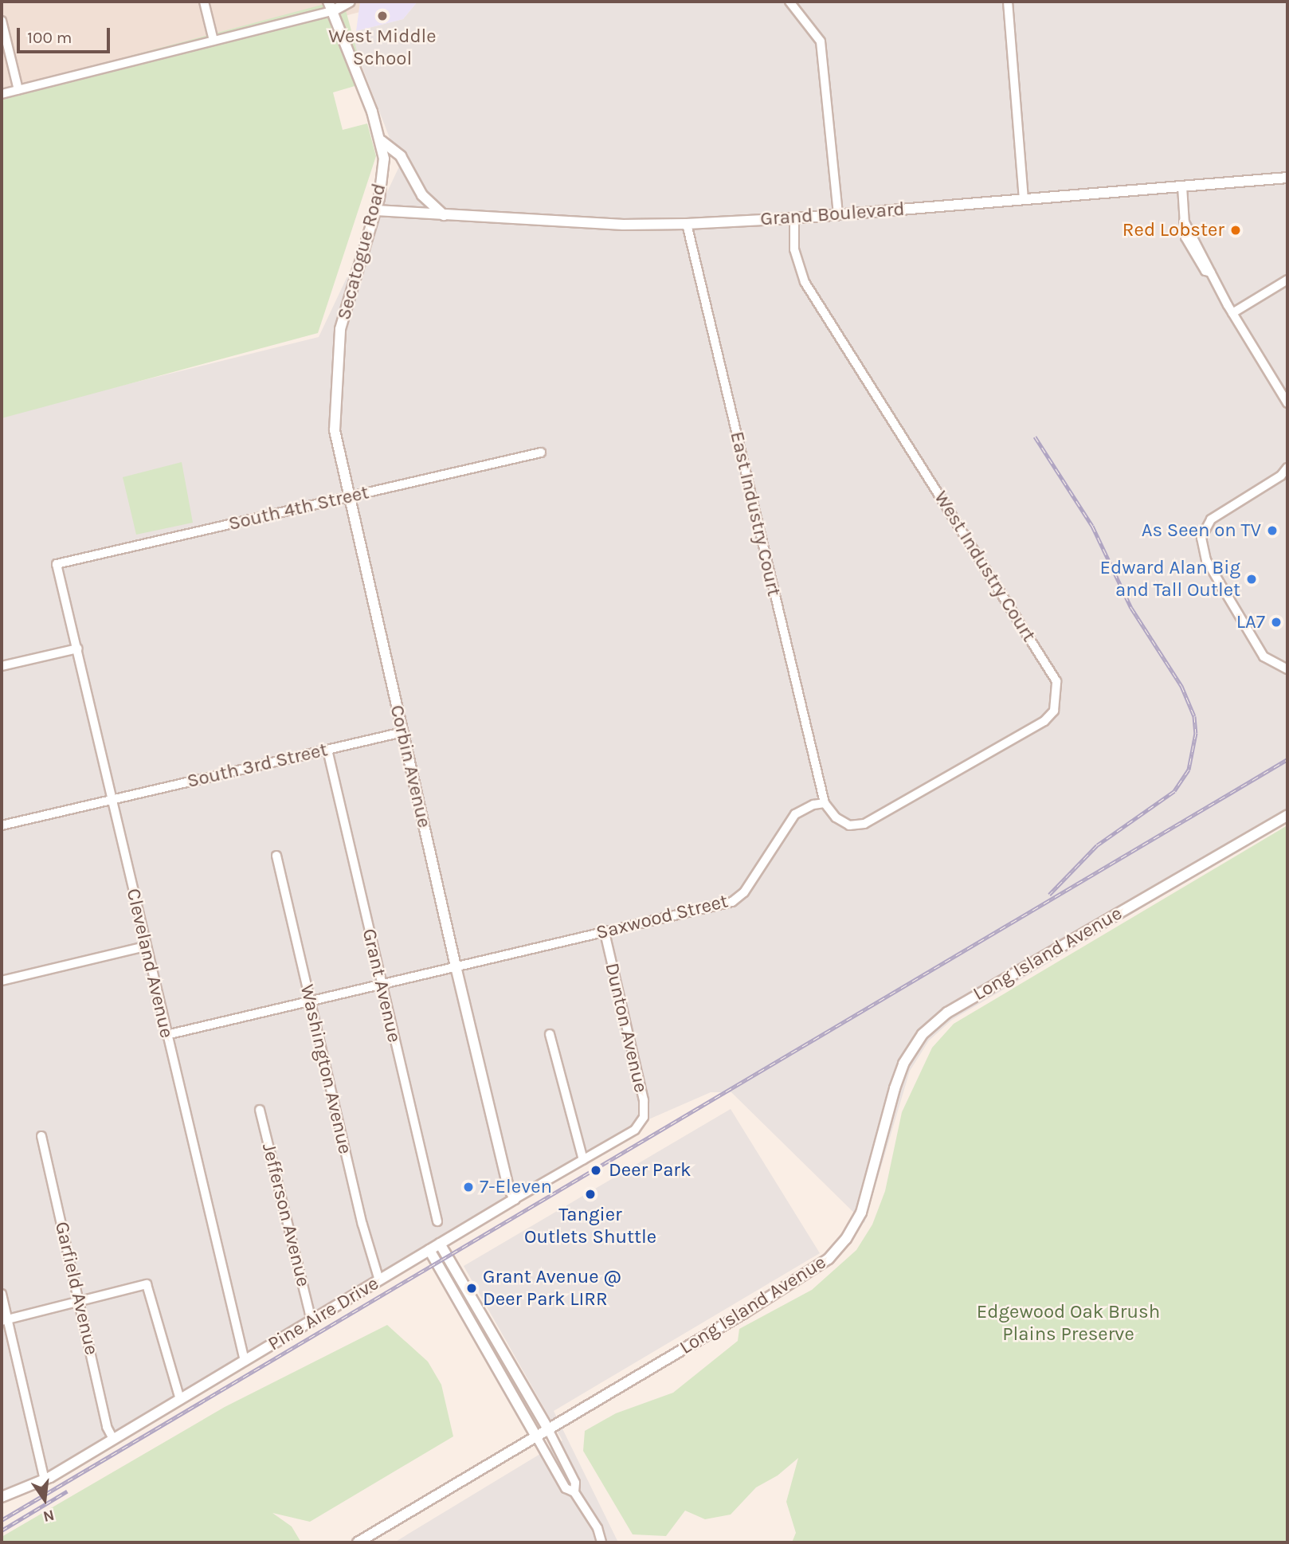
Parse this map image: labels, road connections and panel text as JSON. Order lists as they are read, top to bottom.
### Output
{
  "streets": {
    "street": [
      "Grand Boulevard",
      "Secatogue Road",
      "South 4th Street",
      "East Industry Court",
      "West Industry Court",
      "South 3rd Street",
      "Corbin Avenue",
      "Saxwood Street",
      "Long Island Avenue",
      "Cleveland Avenue",
      "Grant Avenue",
      "Dunton Avenue",
      "Washington Avenue",
      "Jefferson Avenue",
      "Garfield Avenue",
      "Pine Aire Drive"
    ]
  },
  "crossings": [
    ["Grand Boulevard", "Secatogue Road"],
    ["Grand Boulevard", "East Industry Court"],
    ["Grand Boulevard", "West Industry Court"],
    ["Secatogue Road", "Corbin Avenue"],
    ["South 4th Street", "Corbin Avenue"],
    ["South 4th Street", "Cleveland Avenue"],
    ["East Industry Court", "West Industry Court"],
    ["East Industry Court", "Saxwood Street"],
    ["West Industry Court", "Saxwood Street"],
    ["South 3rd Street", "Corbin Avenue"],
    ["South 3rd Street", "Cleveland Avenue"],
    ["South 3rd Street", "Grant Avenue"],
    ["Corbin Avenue", "Saxwood Street"],
    ["Corbin Avenue", "Pine Aire Drive"],
    ["Saxwood Street", "Cleveland Avenue"],
    ["Saxwood Street", "Grant Avenue"],
    ["Saxwood Street", "Dunton Avenue"],
    ["Saxwood Street", "Washington Avenue"],
    ["Cleveland Avenue", "Pine Aire Drive"],
    ["Dunton Avenue", "Pine Aire Drive"],
    ["Washington Avenue", "Pine Aire Drive"],
    ["Jefferson Avenue", "Pine Aire Drive"],
    ["Garfield Avenue", "Pine Aire Drive"]
  ],
  "parks": ["Edgewood Oak Brush Plains Preserve"],
  "places": [
    "West Middle School",
    "Red Lobster",
    "As Seen on TV",
    "Edward Alan Big and Tall Outlet",
    "LA7",
    "Deer Park",
    "7-Eleven",
    "Tangier Outlets Shuttle",
    "Grant Avenue @ Deer Park LIRR"
  ],
  "scale_bar": "100 m",
  "north": "bottom"
}
